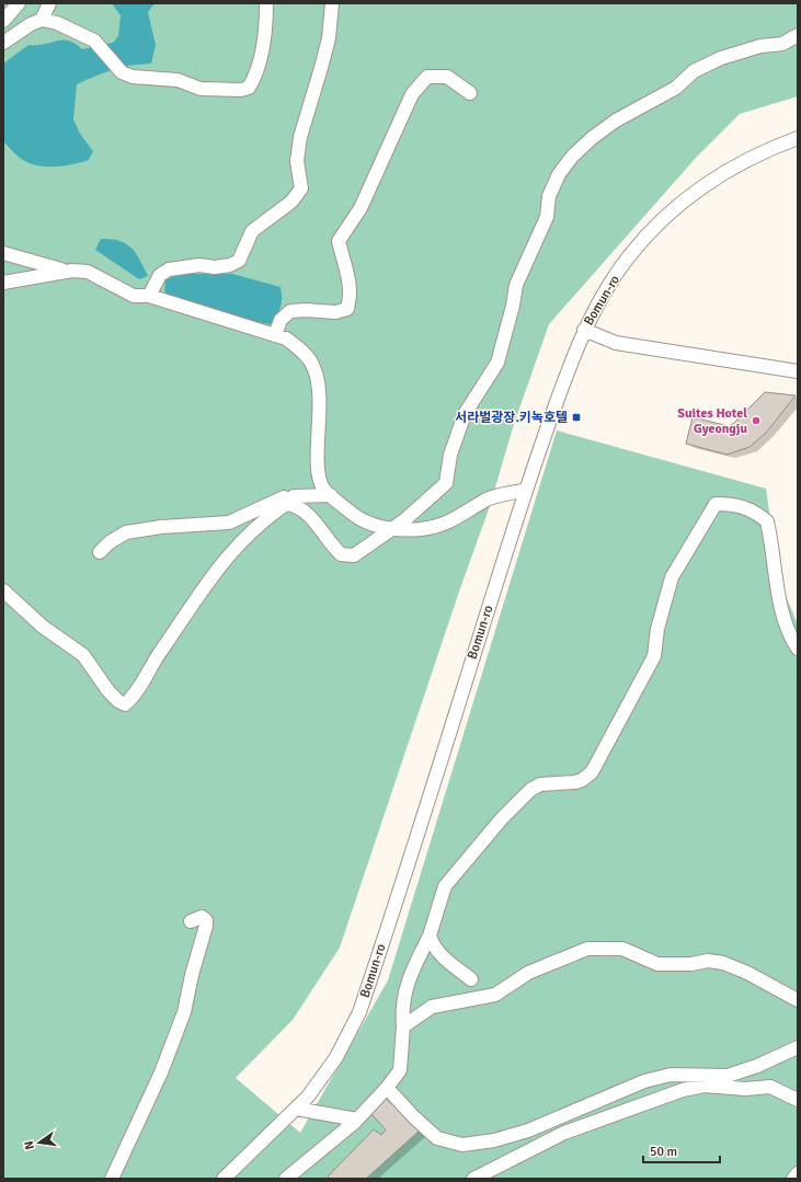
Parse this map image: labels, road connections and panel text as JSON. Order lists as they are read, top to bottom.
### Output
{
  "streets": {
    "street": ["Bomun-ro"]
  },
  "places": {
    "transit": ["서라벌광장.키녹호텔"],
    "other": ["Suites Hotel Gyeongju"]
  },
  "scale_bar": "50 m",
  "north": "left"
}
